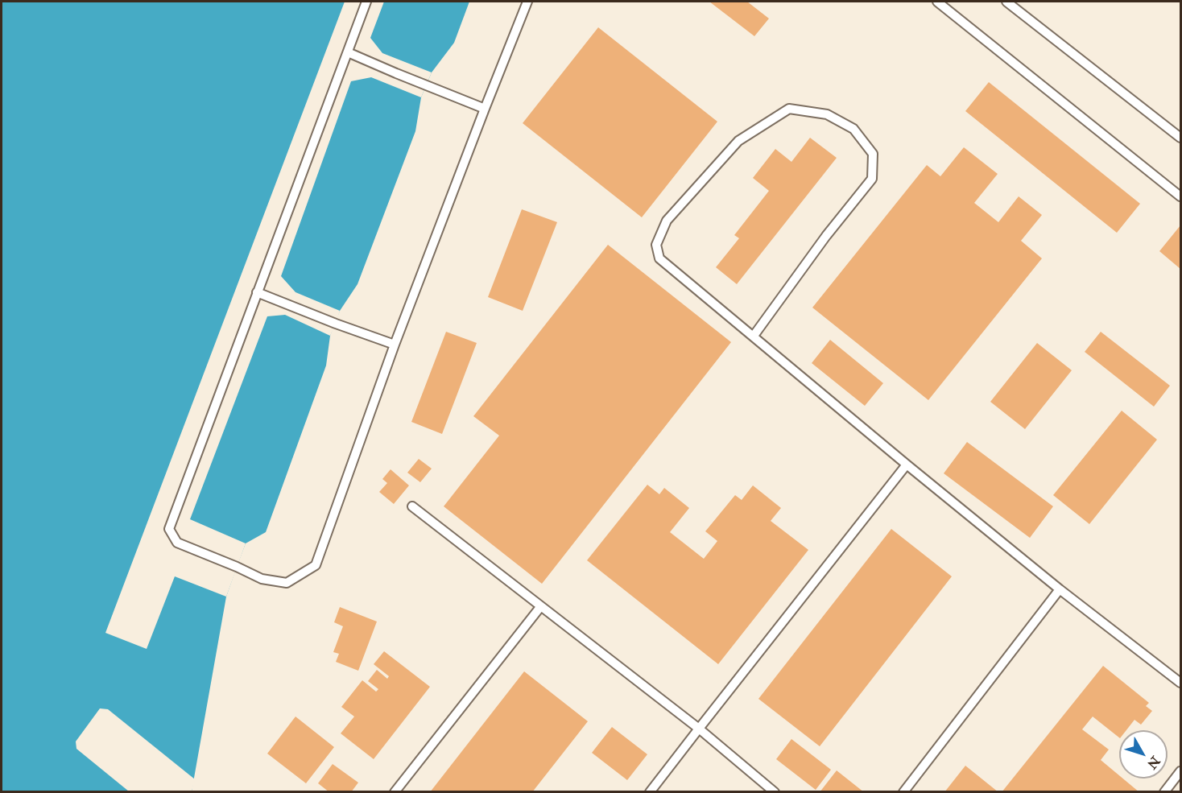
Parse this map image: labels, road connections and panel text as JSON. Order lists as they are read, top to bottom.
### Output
{
  "north": "bottom right"
}
